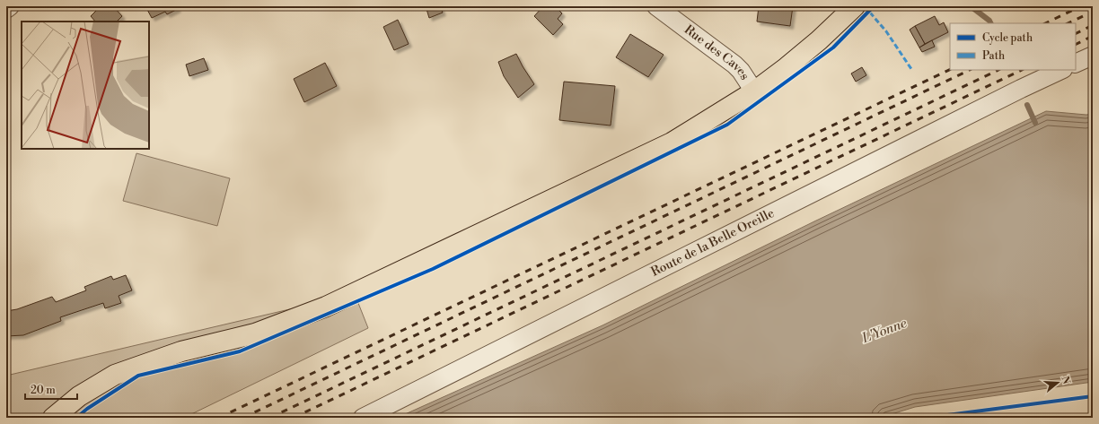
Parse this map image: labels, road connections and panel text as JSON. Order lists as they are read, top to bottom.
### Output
{
  "streets": {
    "street": ["Rue des Caves", "Route de la Belle Oreille"]
  },
  "water": ["L'Yonne"],
  "legend": ["Cycle path", "Path"],
  "scale_bar": "20 m",
  "north": "right"
}
